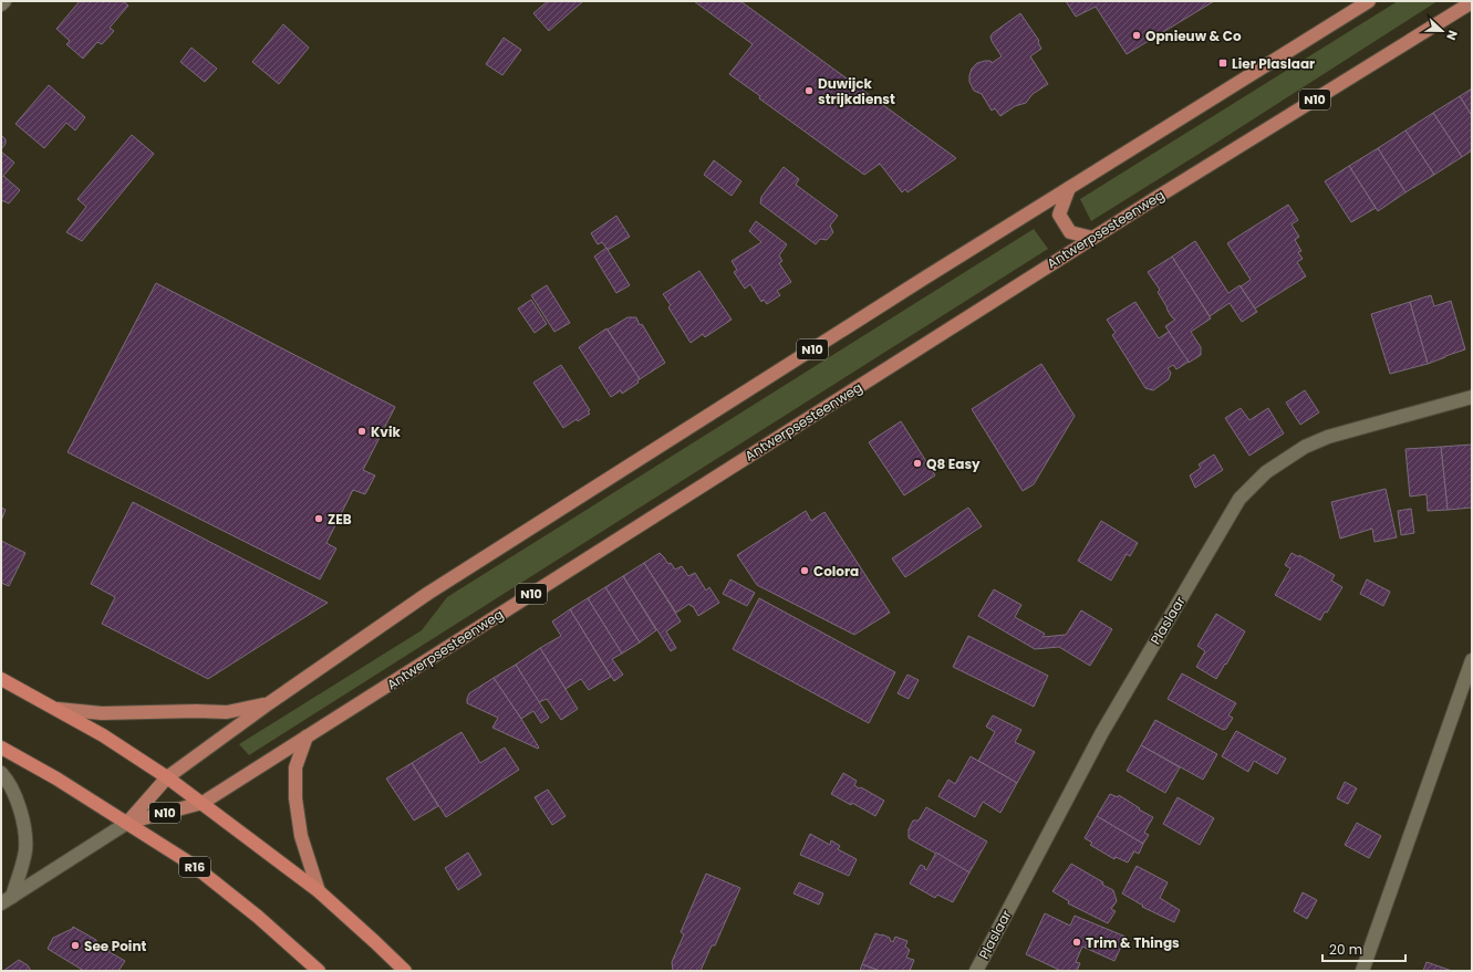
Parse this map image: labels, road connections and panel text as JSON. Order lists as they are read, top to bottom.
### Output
{
  "streets": {
    "highway": ["R16"],
    "main road": ["N10", "Antwerpsesteenweg"],
    "street": ["Plaslaar"]
  },
  "crossings": [
    ["Antwerpsesteenweg", "R16"]
  ],
  "places": {
    "other": [
      "Opnieuw & Co",
      "Duwijck strijkdienst",
      "Kvik",
      "Q8 Easy",
      "ZEB",
      "Colora",
      "Trim & Things",
      "See Point"
    ],
    "transit": ["Lier Plaslaar"]
  },
  "scale_bar": "20 m",
  "north": "right"
}
